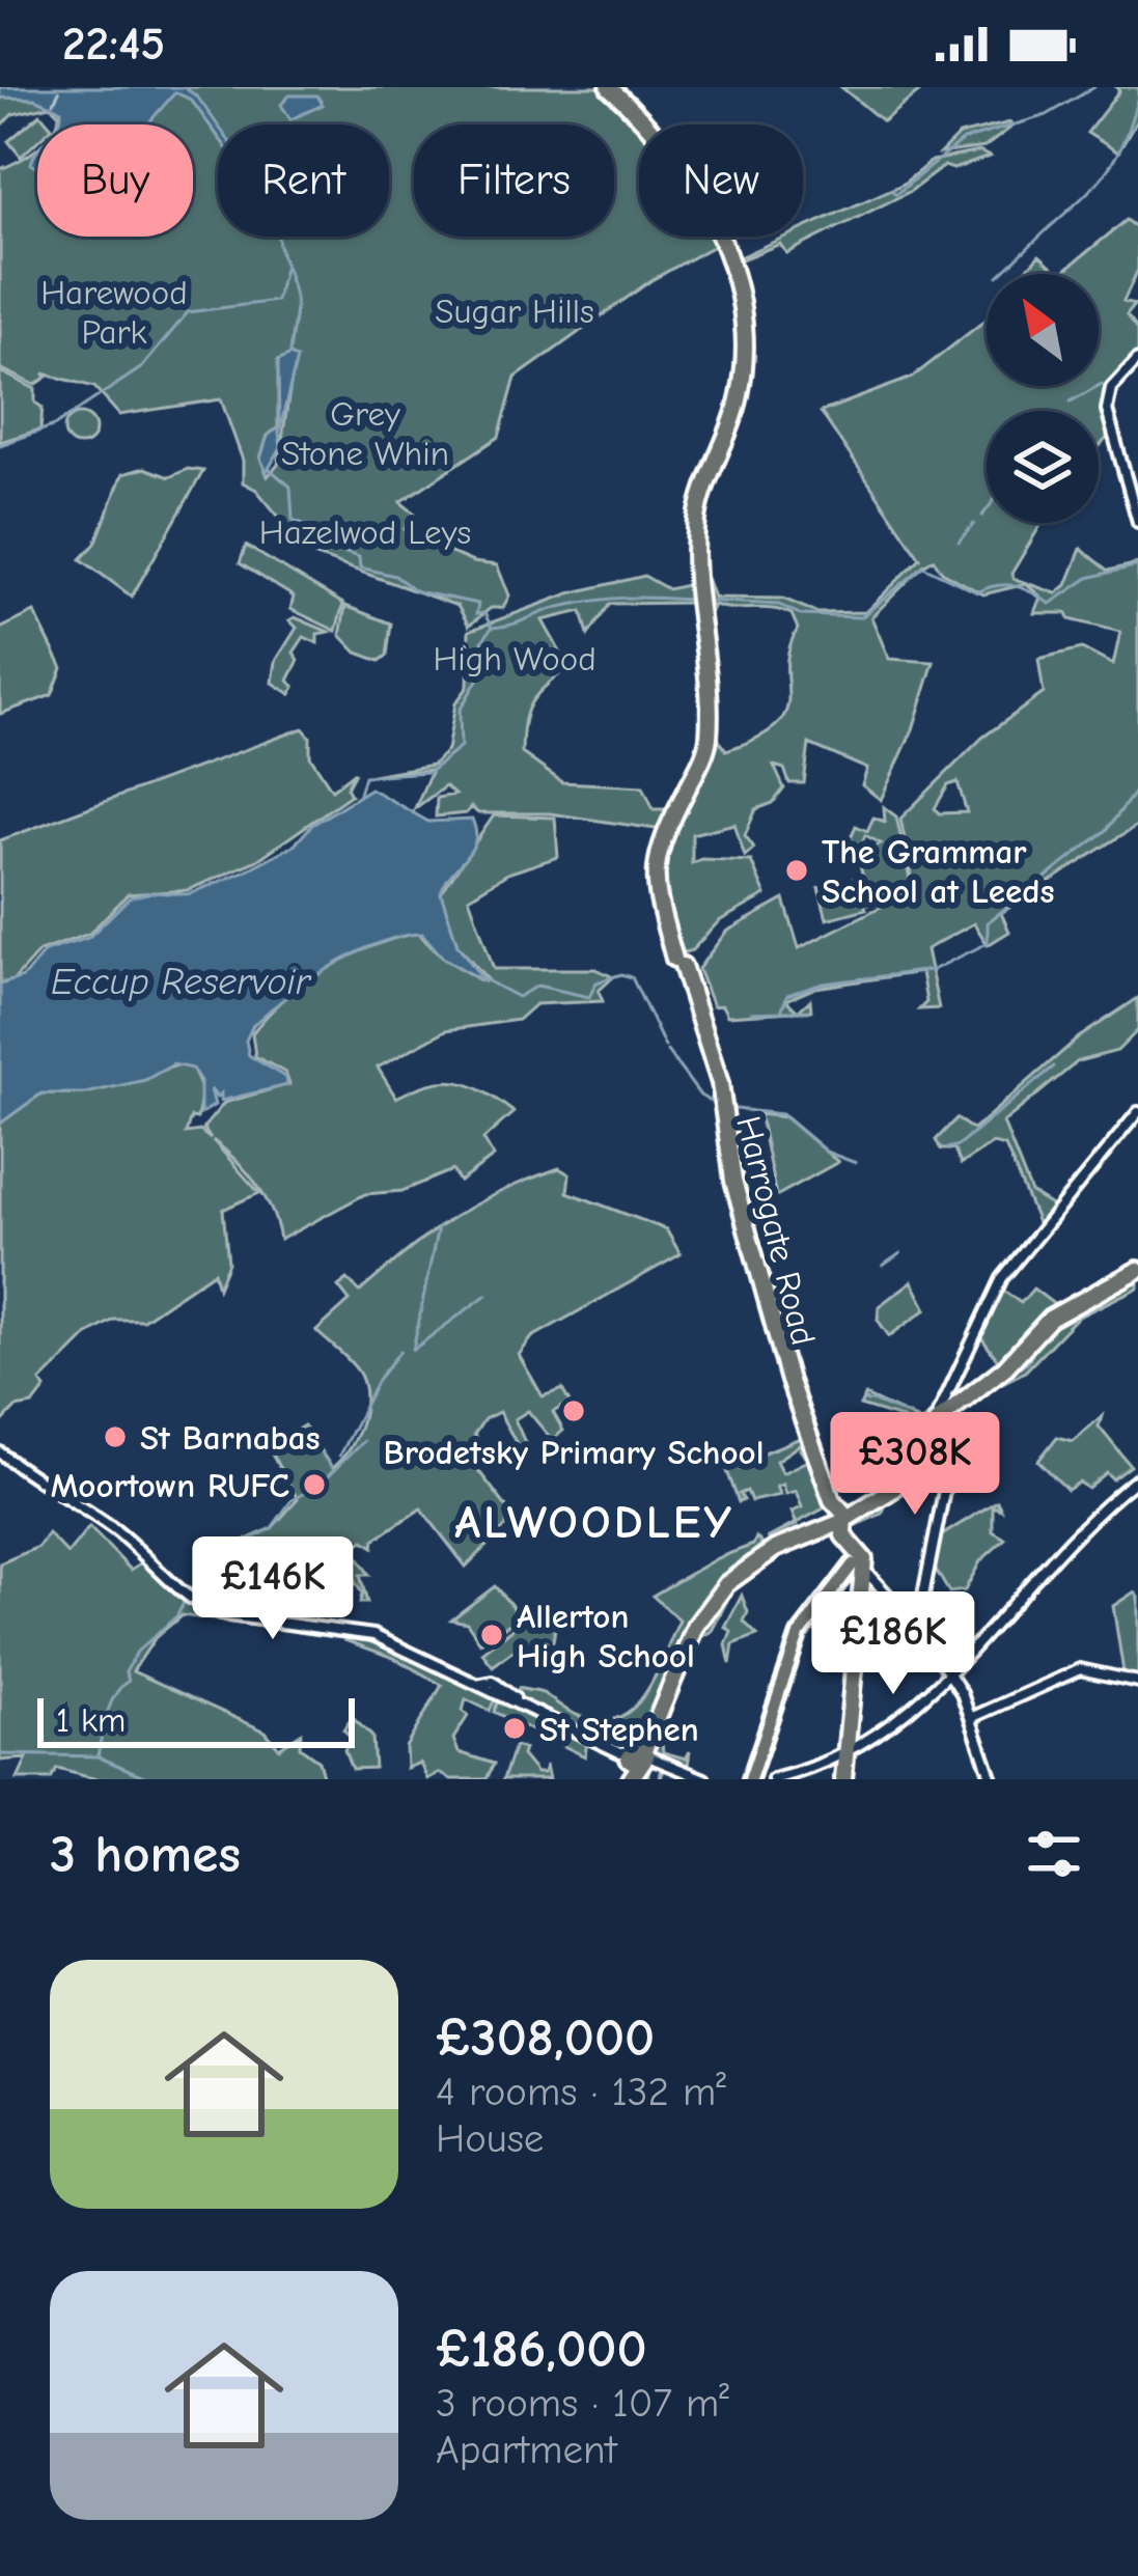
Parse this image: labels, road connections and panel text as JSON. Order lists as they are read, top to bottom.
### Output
{
  "streets": {
    "highway": ["Harrogate Road"]
  },
  "districts": ["ALWOODLEY"],
  "water": ["Eccup Reservoir"],
  "parks": [
    "Harewood Park",
    "Sugar Hills",
    "Grey Stone Whin",
    "Hazelwod Leys",
    "High Wood"
  ],
  "places": [
    "The Grammar School at Leeds",
    "Brodetsky Primary School",
    "St Barnabas",
    "Moortown RUFC",
    "Allerton High School",
    "St Stephen"
  ],
  "scale_bar": "1 km",
  "north": "top left",
  "page": {
    "status": "22:45",
    "chip": [
      "Buy",
      "Rent",
      "Filters",
      "New"
    ],
    "price": ["£308K", "£146K", "£186K"],
    "scale": "1 km",
    "heading": "3 homes",
    "list": [
      {
        "name": "£308,000",
        "note": "4 rooms · 132 m² · House"
      },
      {
        "name": "£186,000",
        "note": "3 rooms · 107 m² · Apartment"
      }
    ]
  }
}
